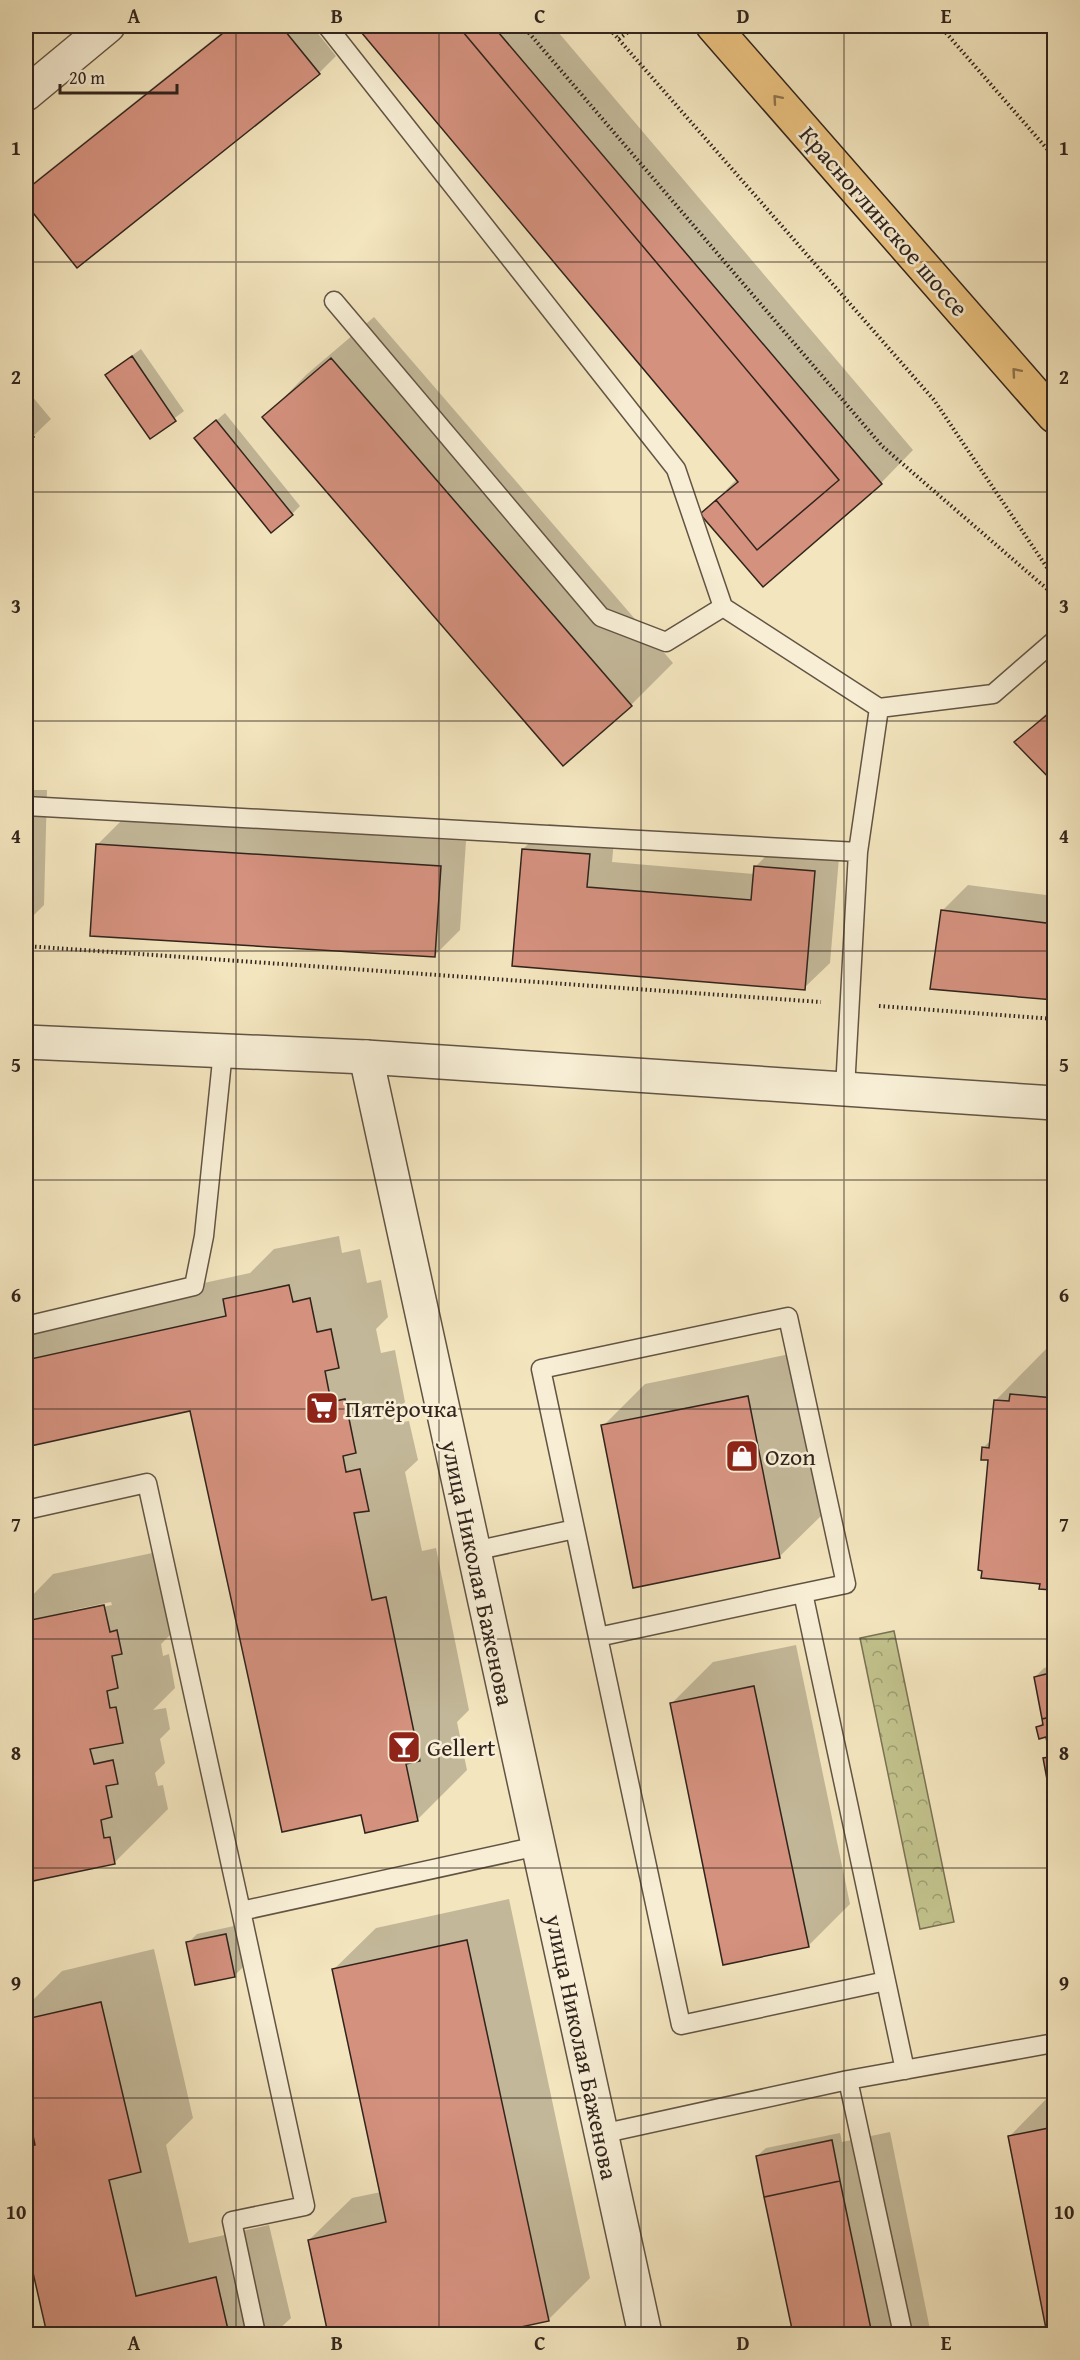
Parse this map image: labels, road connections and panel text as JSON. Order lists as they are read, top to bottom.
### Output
{
  "streets": {
    "main road": ["Красноглинское шоссе"],
    "street": ["улица Николая Баженова"]
  },
  "one_way": ["Красноглинское шоссе"],
  "places": {
    "supermarket": ["Пятёрочка"],
    "shop": ["Ozon"],
    "bar": ["Gellert"]
  },
  "scale_bar": "20 m",
  "grid": {
    "columns": [
      "A",
      "B",
      "C",
      "D",
      "E"
    ],
    "rows": [
      "1",
      "2",
      "3",
      "4",
      "5",
      "6",
      "7",
      "8",
      "9",
      "10"
    ]
  }
}
